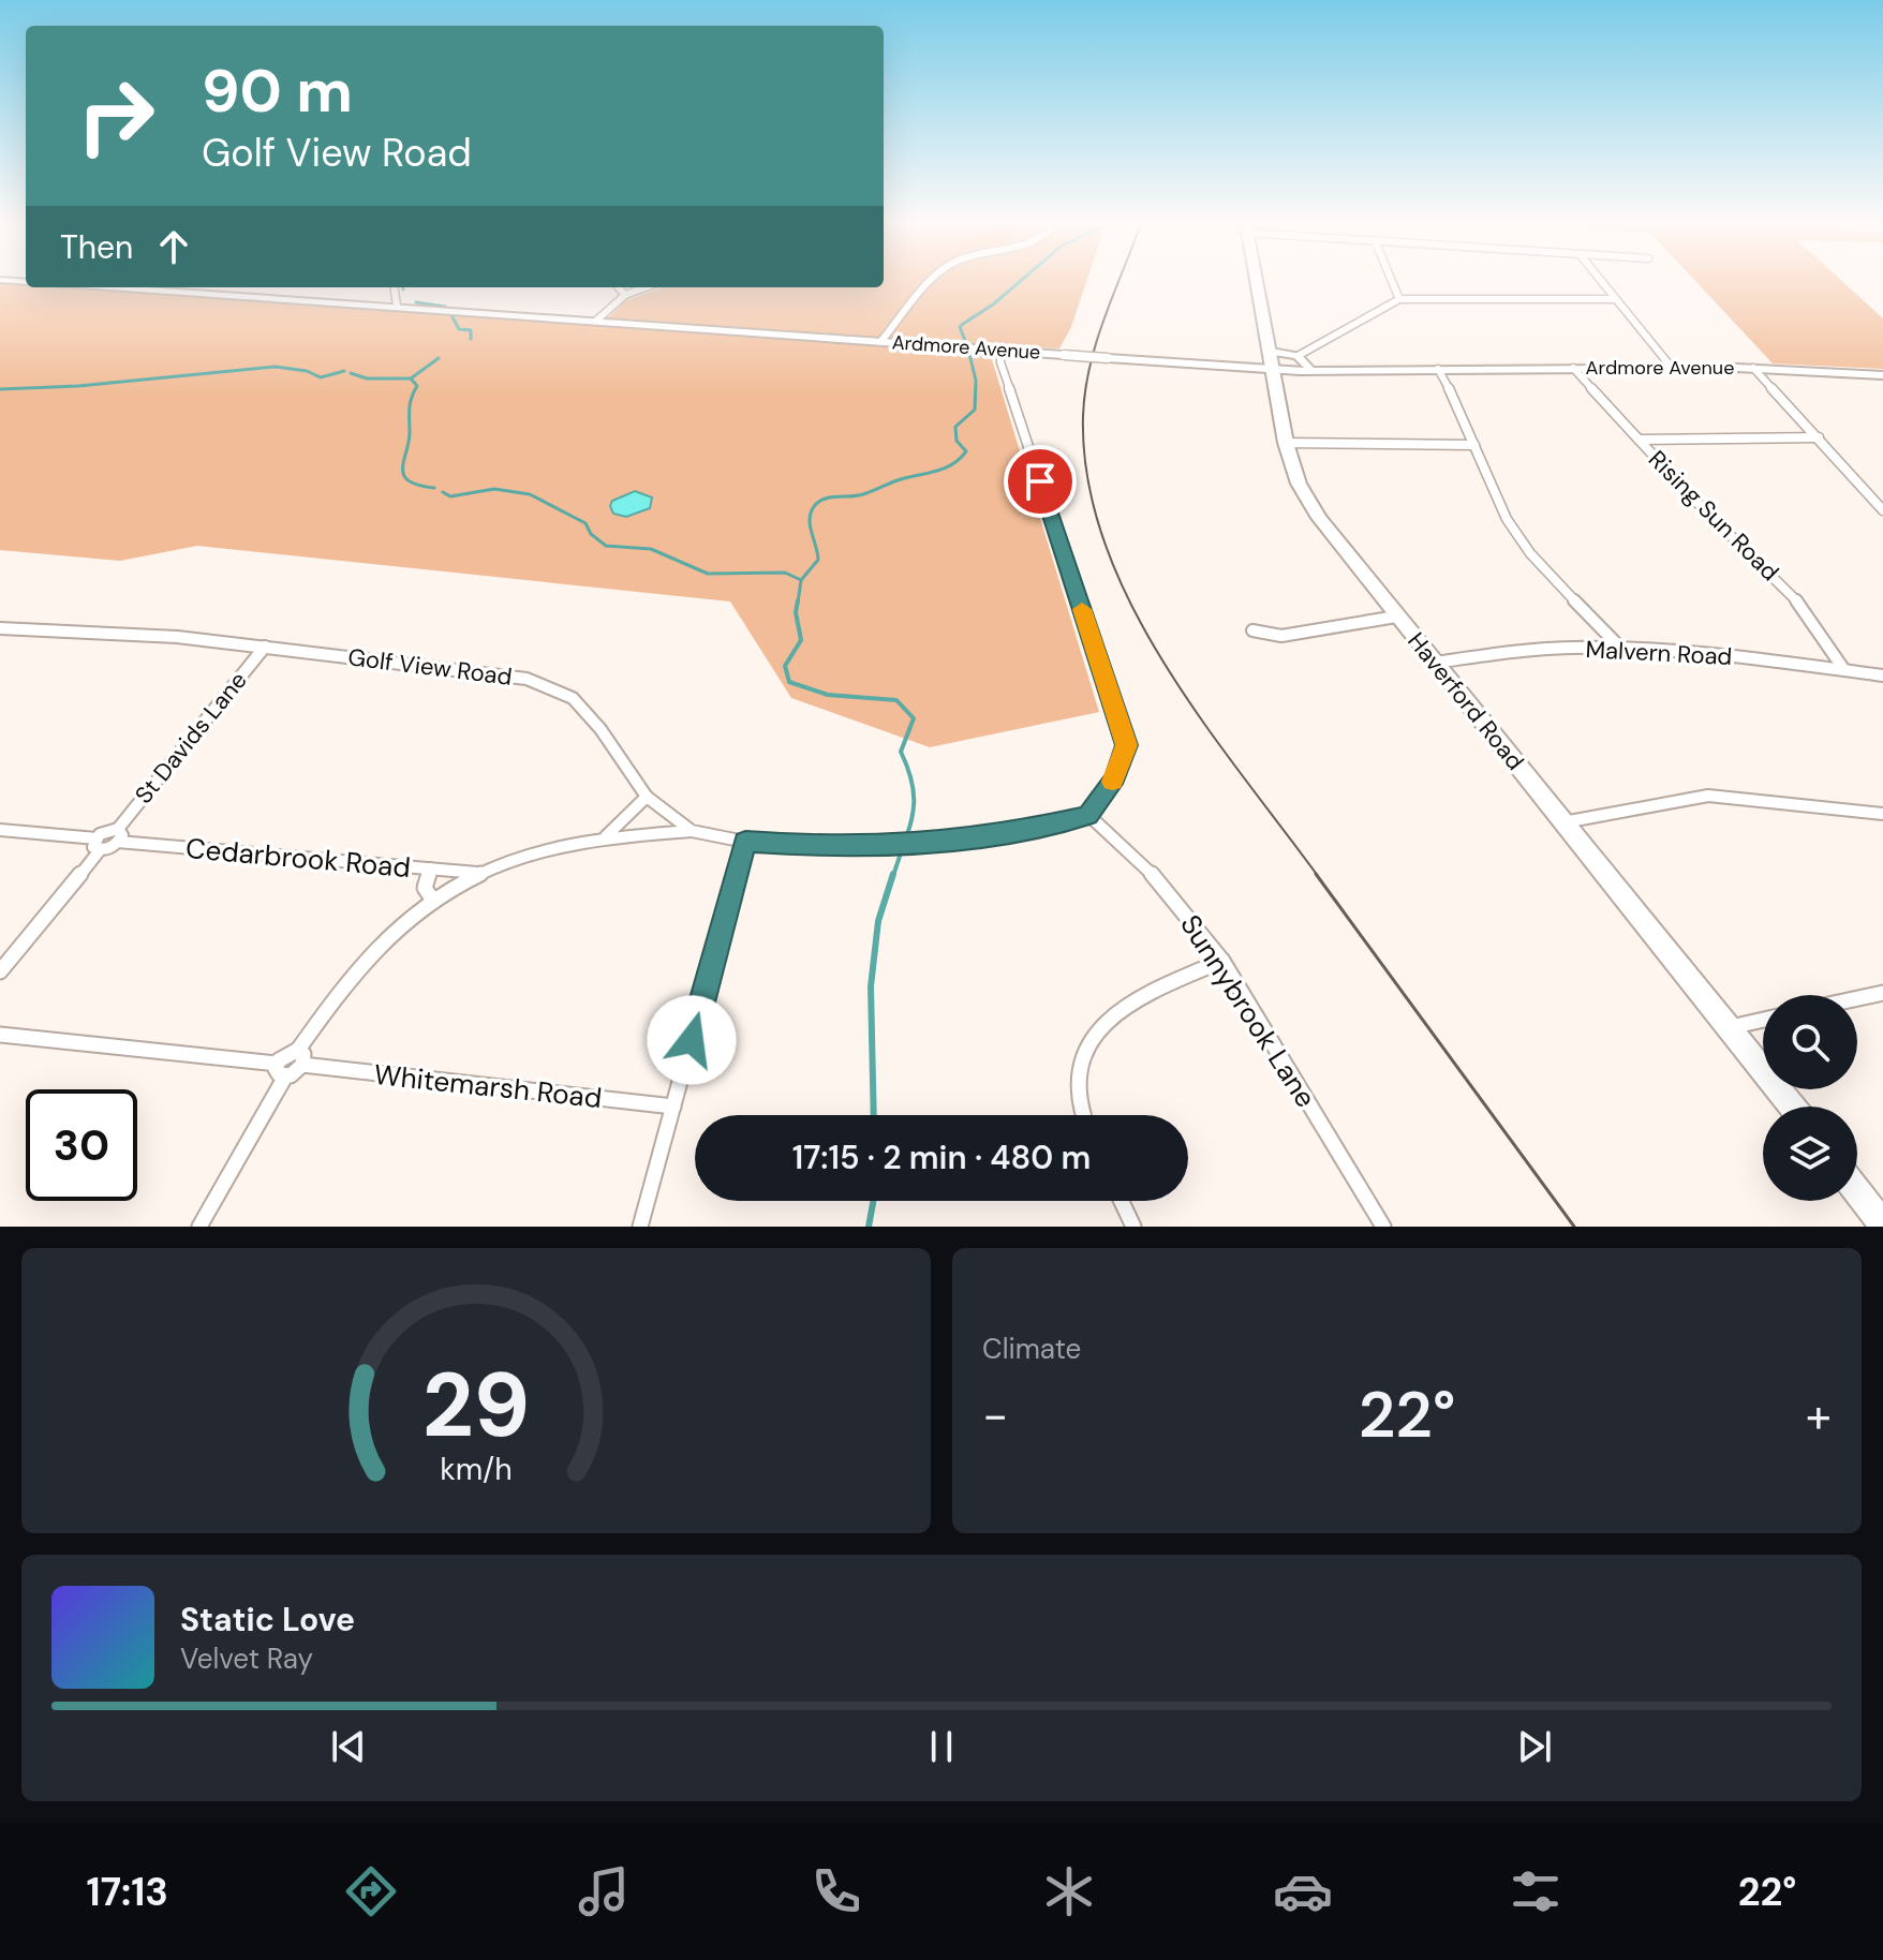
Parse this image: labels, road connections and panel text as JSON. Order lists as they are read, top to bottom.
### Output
{
  "streets": {
    "main road": ["Haverford Road"],
    "street": [
      "Ardmore Avenue",
      "Rising Sun Road",
      "Malvern Road",
      "Golf View Road",
      "St Davids Lane",
      "Cedarbrook Road",
      "Sunnybrook Lane",
      "Whitemarsh Road"
    ]
  },
  "crossings": [
    ["Ardmore Avenue", "Rising Sun Road"],
    ["Ardmore Avenue", "Haverford Road"],
    ["Rising Sun Road", "Malvern Road"],
    ["Malvern Road", "Haverford Road"],
    ["Golf View Road", "St Davids Lane"],
    ["Golf View Road", "Sunnybrook Lane"],
    ["St Davids Lane", "Cedarbrook Road"]
  ],
  "page": {
    "turn": ["90 m", "Golf View Road"],
    "then": "Then",
    "limit": "30",
    "trip": "17:15 · 2 min · 480 m",
    "tile": "Climate",
    "heat": ["−", "22°", "+"],
    "song": ["Static Love", "Velvet Ray"],
    "tabs": ["17:13", "22°"],
    "gauge": ["29", "km/h"]
  }
}
